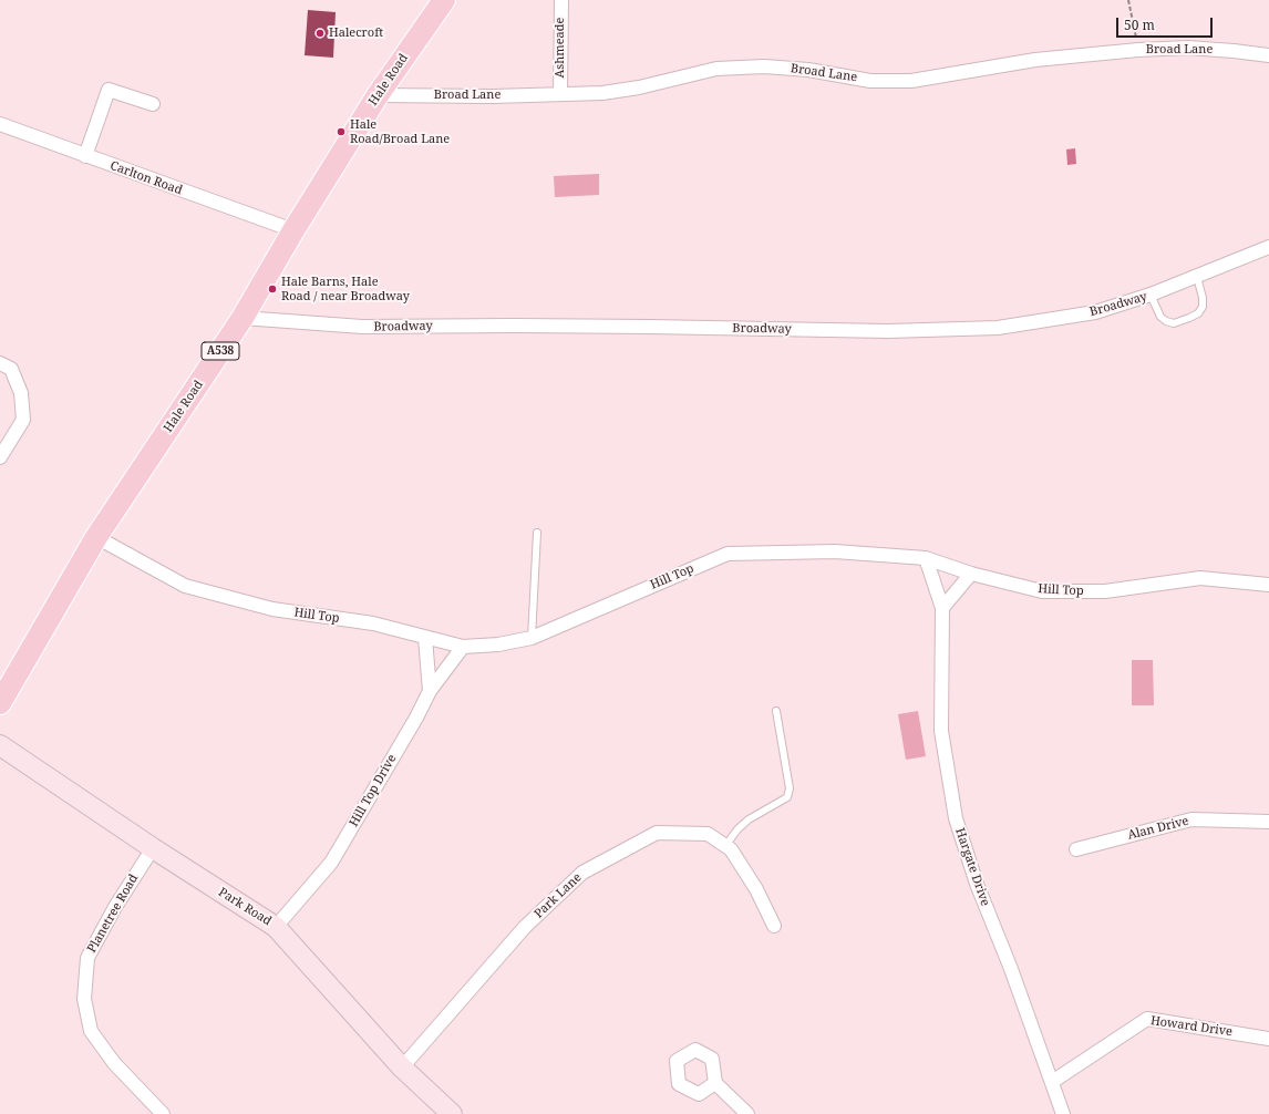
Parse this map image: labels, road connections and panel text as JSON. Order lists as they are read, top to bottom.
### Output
{
  "streets": {
    "main road": ["Hale Road", "A538", "Park Road"],
    "street": [
      "Ashmeade",
      "Broad Lane",
      "Carlton Road",
      "Broadway",
      "Hill Top",
      "Hill Top Drive",
      "Alan Drive",
      "Hargate Drive",
      "Park Lane",
      "Planetree Road",
      "Howard Drive"
    ]
  },
  "crossings": [
    ["Ashmeade", "Broad Lane"],
    ["Broad Lane", "Hale Road"],
    ["Hale Road", "Carlton Road"],
    ["Hale Road", "Broadway"],
    ["Hale Road", "Hill Top"],
    ["Hill Top", "Hill Top Drive"],
    ["Hill Top", "Hargate Drive"],
    ["Hill Top Drive", "Park Road"],
    ["Hargate Drive", "Howard Drive"],
    ["Park Lane", "Park Road"],
    ["Park Road", "Planetree Road"]
  ],
  "places": ["Halecroft", "Hale Road/Broad Lane", "Hale Barns, Hale Road / near Broadway"],
  "scale_bar": "50 m"
}
